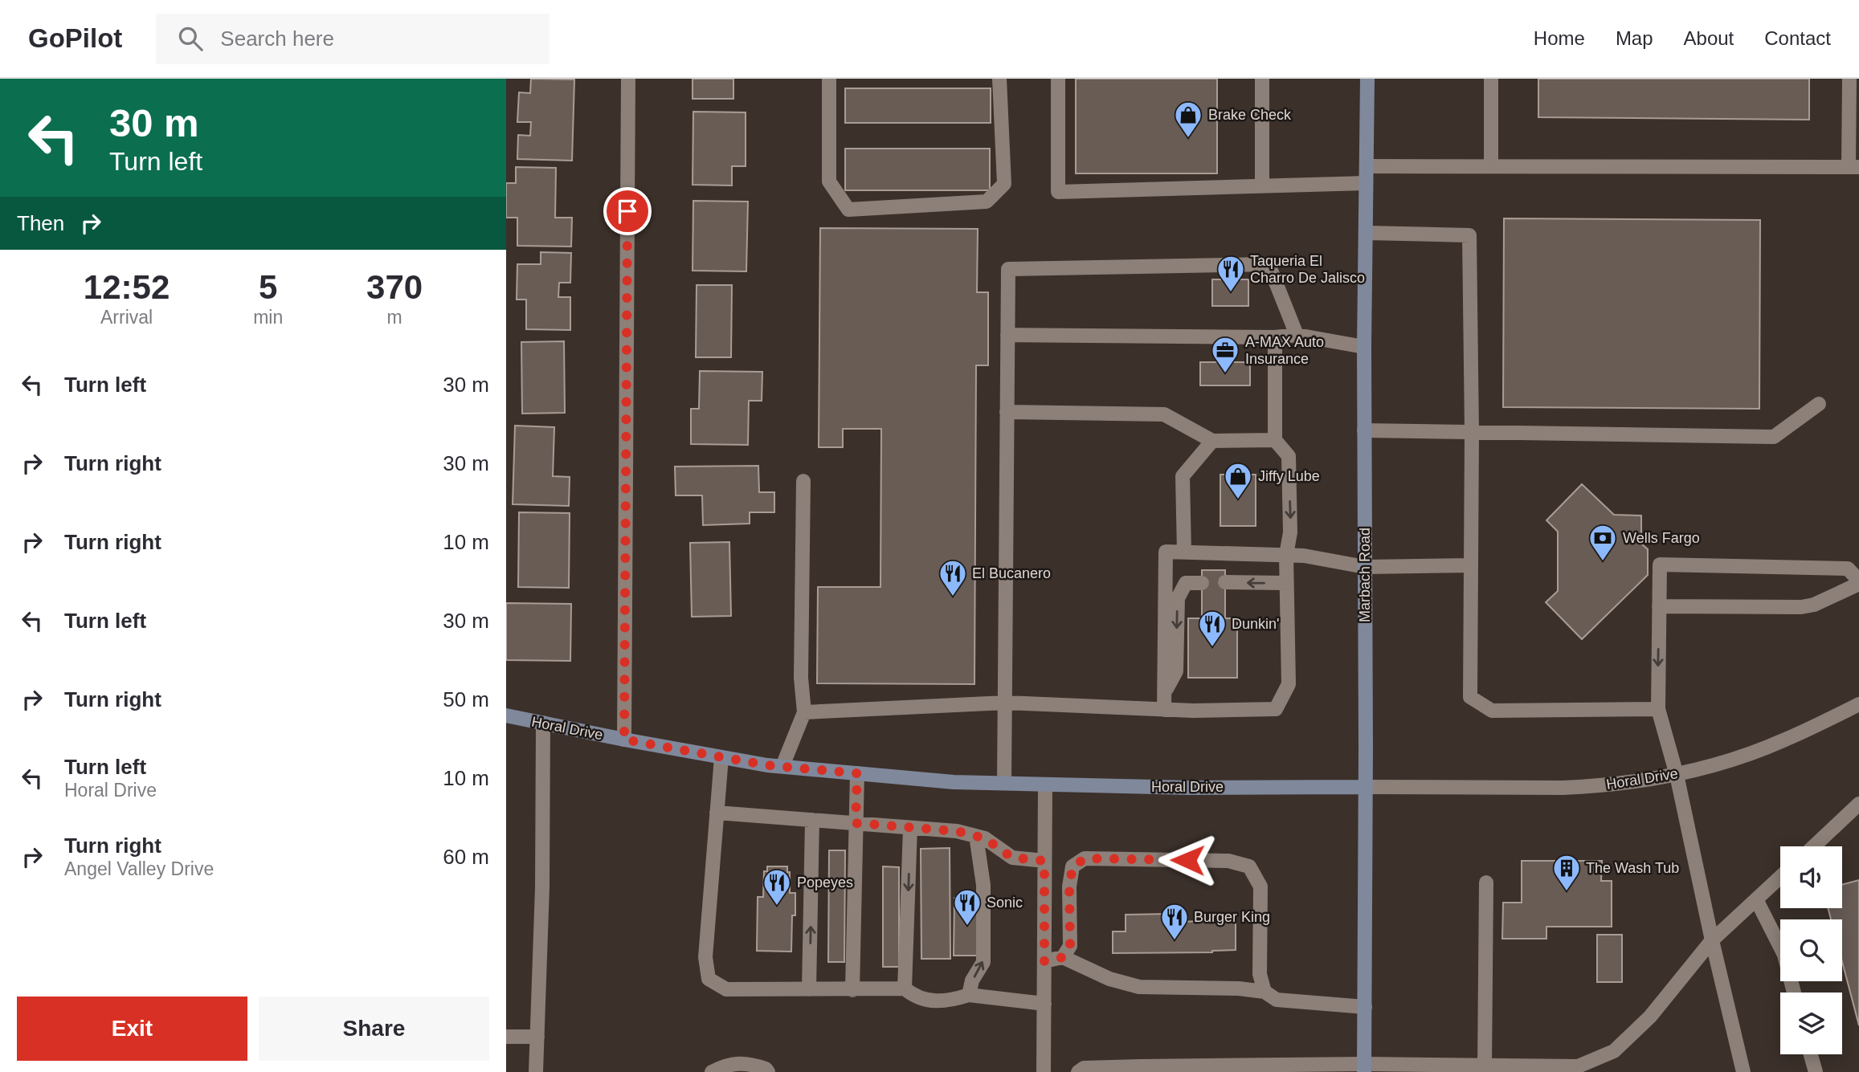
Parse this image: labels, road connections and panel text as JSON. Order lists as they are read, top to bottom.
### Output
{
  "streets": {
    "main road": ["Marbach Road", "Horal Drive"]
  },
  "crossings": [
    ["Marbach Road", "Horal Drive"]
  ],
  "places": {
    "shop": ["Brake Check", "Jiffy Lube"],
    "restaurant": [
      "Taqueria El Charro De Jalisco",
      "El Bucanero",
      "Dunkin'",
      "Popeyes",
      "Sonic",
      "Burger King"
    ],
    "office": ["A-MAX Auto Insurance"],
    "bank": ["Wells Fargo"],
    "building": ["The Wash Tub"]
  },
  "page": {
    "header": "GoPilot",
    "search": "Search here",
    "nav": [
      "Home",
      "Map",
      "About",
      "Contact"
    ],
    "turn": ["30 m", "Turn left"],
    "then": "Then",
    "eta": [
      "12:52",
      "Arrival",
      "5",
      "min",
      "370",
      "m"
    ],
    "list": [
      {
        "name": "Turn left",
        "value": "30 m"
      },
      {
        "name": "Turn right",
        "value": "30 m"
      },
      {
        "name": "Turn right",
        "value": "10 m"
      },
      {
        "name": "Turn left",
        "value": "30 m"
      },
      {
        "name": "Turn right",
        "value": "50 m"
      },
      {
        "name": "Turn left",
        "note": "Horal Drive",
        "value": "10 m"
      },
      {
        "name": "Turn right",
        "note": "Angel Valley Drive",
        "value": "60 m"
      }
    ],
    "buttons": ["Exit", "Share"]
  }
}
